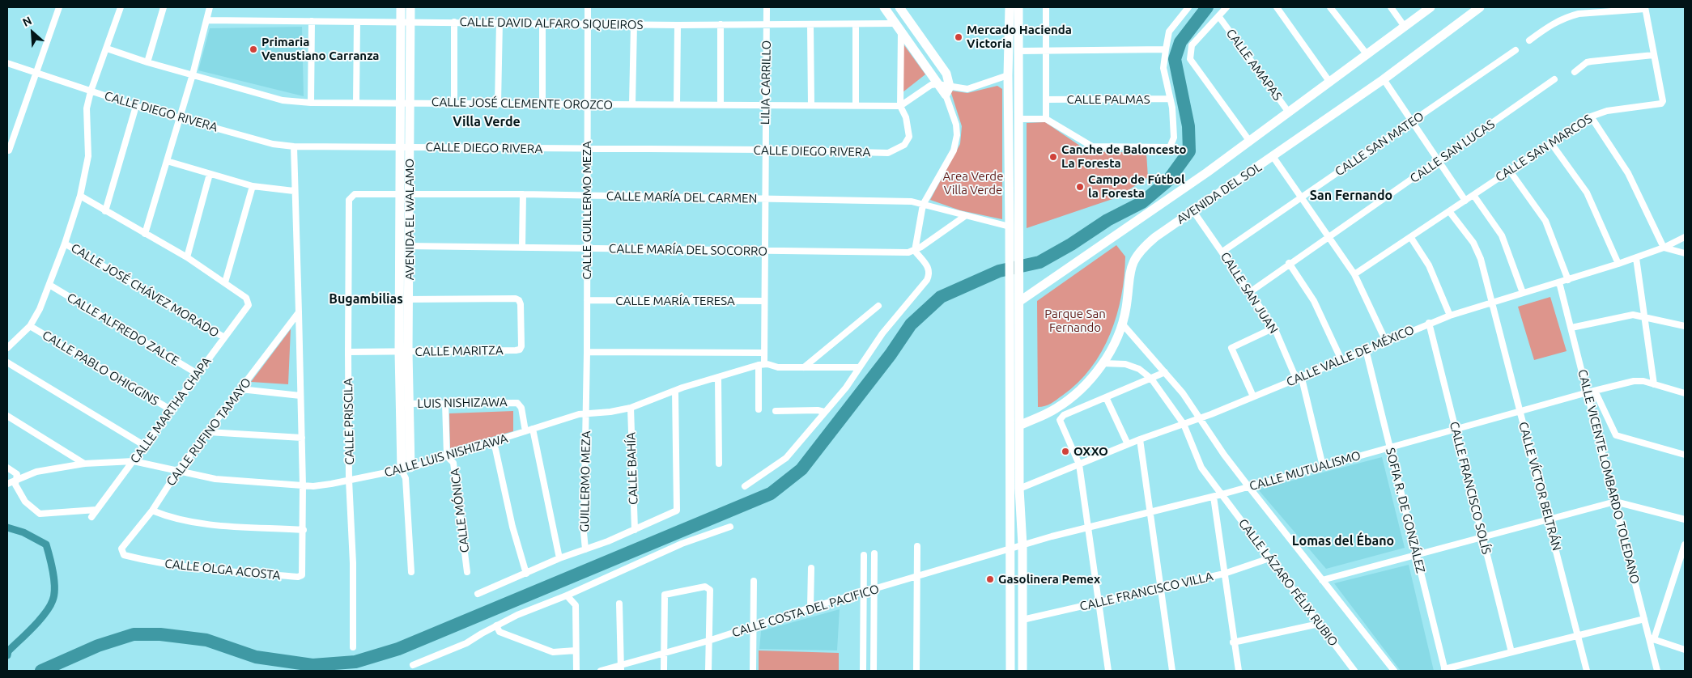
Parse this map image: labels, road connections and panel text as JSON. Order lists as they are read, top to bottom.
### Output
{
  "streets": {
    "street": [
      "CALLE DAVID ALFARO SIQUEIROS",
      "CALLE AMAPAS",
      "LILIA CARRILLO",
      "CALLE PALMAS",
      "CALLE JOSÉ CLEMENTE OROZCO",
      "CALLE DIEGO RIVERA",
      "CALLE SAN MATEO",
      "CALLE SAN MARCOS",
      "CALLE SAN LUCAS",
      "AVENIDA DEL SOL",
      "CALLE MARÍA DEL CARMEN",
      "CALLE GUILLERMO MEZA",
      "AVENIDA EL WALAMO",
      "CALLE MARÍA DEL SOCORRO",
      "CALLE JOSÉ CHÁVEZ MORADO",
      "CALLE SAN JUAN",
      "CALLE MARÍA TERESA",
      "CALLE ALFREDO ZALCE",
      "CALLE MARITZA",
      "CALLE VALLE DE MÉXICO",
      "CALLE PABLO OHIGGINS",
      "LUIS NISHIZAWA",
      "CALLE MARTHA CHAPA",
      "CALLE PRISCILA",
      "CALLE RUFINO TAMAYO",
      "CALLE LUIS NISHIZAWA",
      "CALLE BAHÍA",
      "CALLE MUTUALISMO",
      "CALLE VICENTE LOMBARDO TOLEDANO",
      "GUILLERMO MEZA",
      "CALLE VÍCTOR BELTRÁN",
      "CALLE FRANCISCO SOLÍS",
      "CALLE MÓNICA",
      "SOFIA R. DE GONZÁLEZ",
      "CALLE OLGA ACOSTA",
      "CALLE LÁZARO FÉLIX RUBIO",
      "CALLE FRANCISCO VILLA",
      "CALLE COSTA DEL PACIFICO"
    ]
  },
  "crossings": [
    ["CALLE DAVID ALFARO SIQUEIROS", "LILIA CARRILLO"],
    ["CALLE DAVID ALFARO SIQUEIROS", "CALLE GUILLERMO MEZA"],
    ["CALLE DAVID ALFARO SIQUEIROS", "AVENIDA EL WALAMO"],
    ["CALLE AMAPAS", "AVENIDA DEL SOL"],
    ["LILIA CARRILLO", "CALLE JOSÉ CLEMENTE OROZCO"],
    ["LILIA CARRILLO", "CALLE DIEGO RIVERA"],
    ["LILIA CARRILLO", "CALLE MARÍA DEL CARMEN"],
    ["LILIA CARRILLO", "CALLE MARÍA DEL SOCORRO"],
    ["LILIA CARRILLO", "CALLE MARÍA TERESA"],
    ["LILIA CARRILLO", "CALLE LUIS NISHIZAWA"],
    ["CALLE JOSÉ CLEMENTE OROZCO", "CALLE DIEGO RIVERA"],
    ["CALLE JOSÉ CLEMENTE OROZCO", "CALLE GUILLERMO MEZA"],
    ["CALLE JOSÉ CLEMENTE OROZCO", "AVENIDA EL WALAMO"],
    ["CALLE DIEGO RIVERA", "CALLE GUILLERMO MEZA"],
    ["CALLE DIEGO RIVERA", "AVENIDA EL WALAMO"],
    ["CALLE SAN MATEO", "CALLE SAN JUAN"],
    ["CALLE SAN MARCOS", "CALLE VÍCTOR BELTRÁN"],
    ["CALLE SAN LUCAS", "CALLE SAN JUAN"],
    ["AVENIDA DEL SOL", "CALLE SAN JUAN"],
    ["CALLE MARÍA DEL CARMEN", "CALLE GUILLERMO MEZA"],
    ["CALLE MARÍA DEL CARMEN", "AVENIDA EL WALAMO"],
    ["CALLE MARÍA DEL CARMEN", "CALLE PRISCILA"],
    ["CALLE GUILLERMO MEZA", "CALLE MARÍA DEL SOCORRO"],
    ["CALLE GUILLERMO MEZA", "CALLE MARÍA TERESA"],
    ["CALLE GUILLERMO MEZA", "CALLE LUIS NISHIZAWA"],
    ["CALLE GUILLERMO MEZA", "GUILLERMO MEZA"],
    ["AVENIDA EL WALAMO", "CALLE MARÍA DEL SOCORRO"],
    ["AVENIDA EL WALAMO", "CALLE MARITZA"],
    ["AVENIDA EL WALAMO", "LUIS NISHIZAWA"],
    ["AVENIDA EL WALAMO", "CALLE LUIS NISHIZAWA"],
    ["CALLE JOSÉ CHÁVEZ MORADO", "CALLE MARTHA CHAPA"],
    ["CALLE SAN JUAN", "CALLE VALLE DE MÉXICO"],
    ["CALLE SAN JUAN", "CALLE MUTUALISMO"],
    ["CALLE ALFREDO ZALCE", "CALLE MARTHA CHAPA"],
    ["CALLE MARITZA", "CALLE PRISCILA"],
    ["CALLE VALLE DE MÉXICO", "CALLE VICENTE LOMBARDO TOLEDANO"],
    ["CALLE VALLE DE MÉXICO", "CALLE VÍCTOR BELTRÁN"],
    ["CALLE VALLE DE MÉXICO", "CALLE FRANCISCO SOLÍS"],
    ["CALLE VALLE DE MÉXICO", "SOFIA R. DE GONZÁLEZ"],
    ["CALLE VALLE DE MÉXICO", "CALLE LÁZARO FÉLIX RUBIO"],
    ["CALLE PABLO OHIGGINS", "CALLE MARTHA CHAPA"],
    ["LUIS NISHIZAWA", "CALLE LUIS NISHIZAWA"],
    ["LUIS NISHIZAWA", "CALLE MÓNICA"],
    ["CALLE MARTHA CHAPA", "CALLE LUIS NISHIZAWA"],
    ["CALLE PRISCILA", "CALLE LUIS NISHIZAWA"],
    ["CALLE RUFINO TAMAYO", "CALLE LUIS NISHIZAWA"],
    ["CALLE RUFINO TAMAYO", "CALLE OLGA ACOSTA"],
    ["CALLE LUIS NISHIZAWA", "CALLE BAHÍA"],
    ["CALLE LUIS NISHIZAWA", "GUILLERMO MEZA"],
    ["CALLE LUIS NISHIZAWA", "CALLE MÓNICA"],
    ["CALLE MUTUALISMO", "CALLE VICENTE LOMBARDO TOLEDANO"],
    ["CALLE MUTUALISMO", "CALLE VÍCTOR BELTRÁN"],
    ["CALLE MUTUALISMO", "CALLE FRANCISCO SOLÍS"],
    ["CALLE MUTUALISMO", "SOFIA R. DE GONZÁLEZ"],
    ["CALLE MUTUALISMO", "CALLE LÁZARO FÉLIX RUBIO"],
    ["CALLE MUTUALISMO", "CALLE COSTA DEL PACIFICO"],
    ["CALLE LÁZARO FÉLIX RUBIO", "CALLE FRANCISCO VILLA"]
  ],
  "districts": [
    "Villa Verde",
    "San Fernando",
    "Bugambilias",
    "Lomas del Ébano"
  ],
  "parks": ["Area Verde Villa Verde", "Parque San Fernando"],
  "places": [
    "Mercado Hacienda Victoria",
    "Primaria Venustiano Carranza",
    "Canche de Baloncesto La Foresta",
    "Campo de Fútbol la Foresta",
    "OXXO",
    "Gasolinera Pemex"
  ],
  "north": "top left"
}
